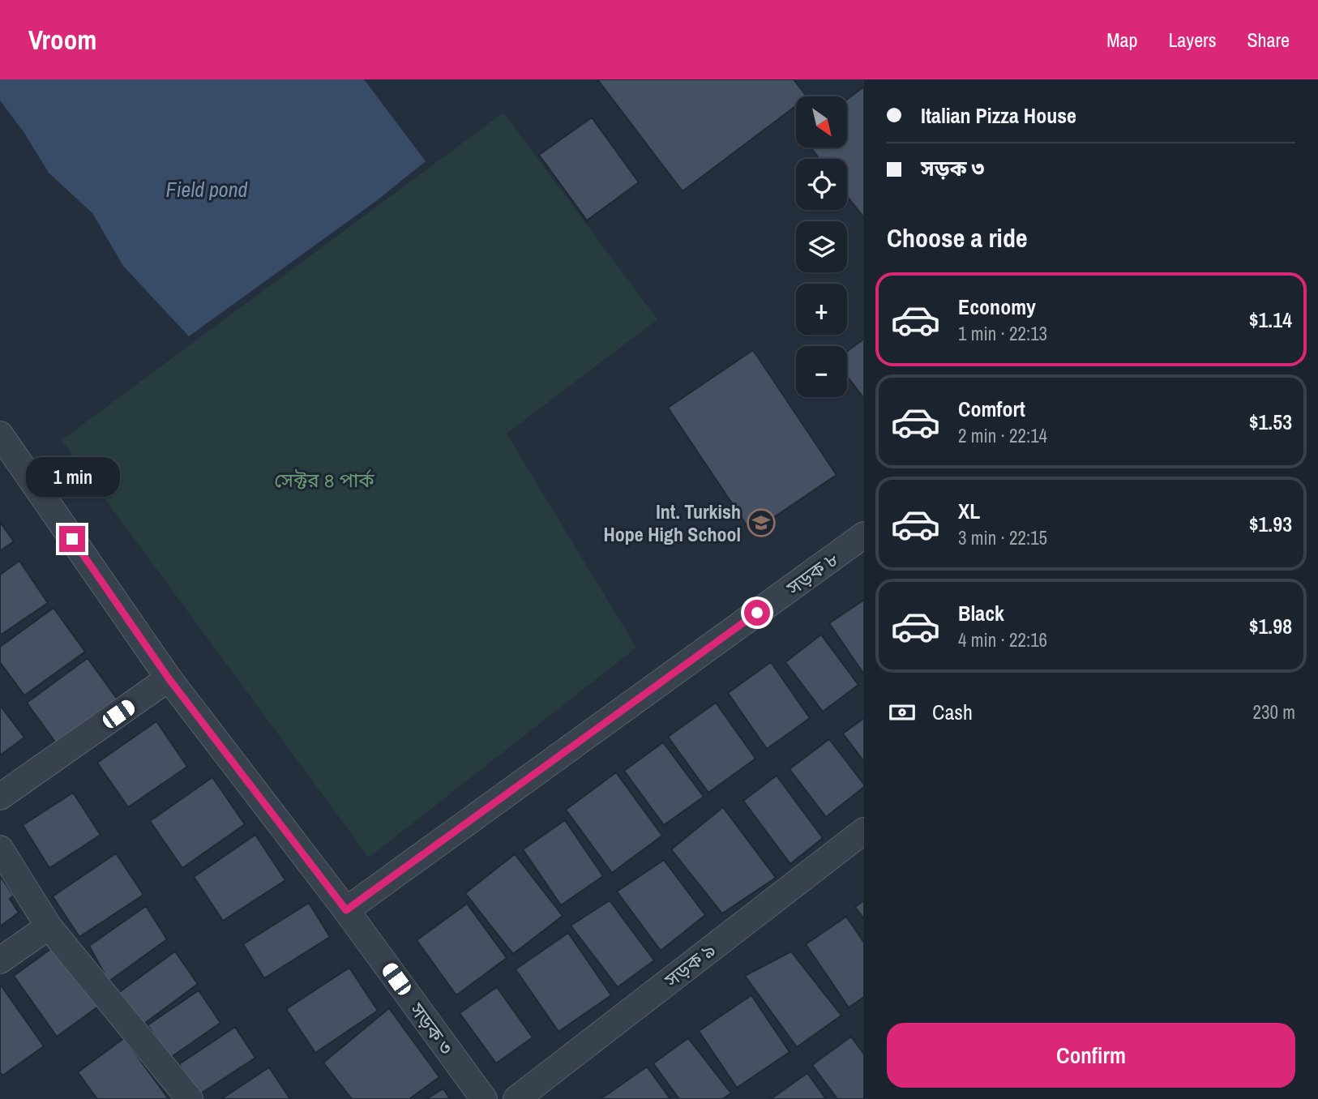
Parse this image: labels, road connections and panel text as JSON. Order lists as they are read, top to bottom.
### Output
{
  "streets": {
    "street": ["সড়ক ৮", "সড়ক ৯", "সড়ক ৩"]
  },
  "crossings": [
    ["সড়ক ৮", "সড়ক ৩"]
  ],
  "water": ["Field pond"],
  "parks": ["সেক্টর ৪ পার্ক"],
  "places": {
    "school or university": ["Int. Turkish Hope High School"]
  },
  "north": "bottom right",
  "page": {
    "header": "Vroom",
    "nav": ["Map", "Layers", "Share"],
    "banner": ["Italian Pizza House", "সড়ক ৩"],
    "map_buttons": ["+", "−"],
    "heading": "Choose a ride",
    "list": [
      {
        "name": "Economy",
        "note": "1 min · 22:13",
        "value": "$1.14"
      },
      {
        "name": "Comfort",
        "note": "2 min · 22:14",
        "value": "$1.53"
      },
      {
        "name": "XL",
        "note": "3 min · 22:15",
        "value": "$1.93"
      },
      {
        "name": "Black",
        "note": "4 min · 22:16",
        "value": "$1.98"
      }
    ],
    "bubble": "1 min",
    "pay": ["Cash", "230 m"],
    "buttons": "Confirm"
  }
}
